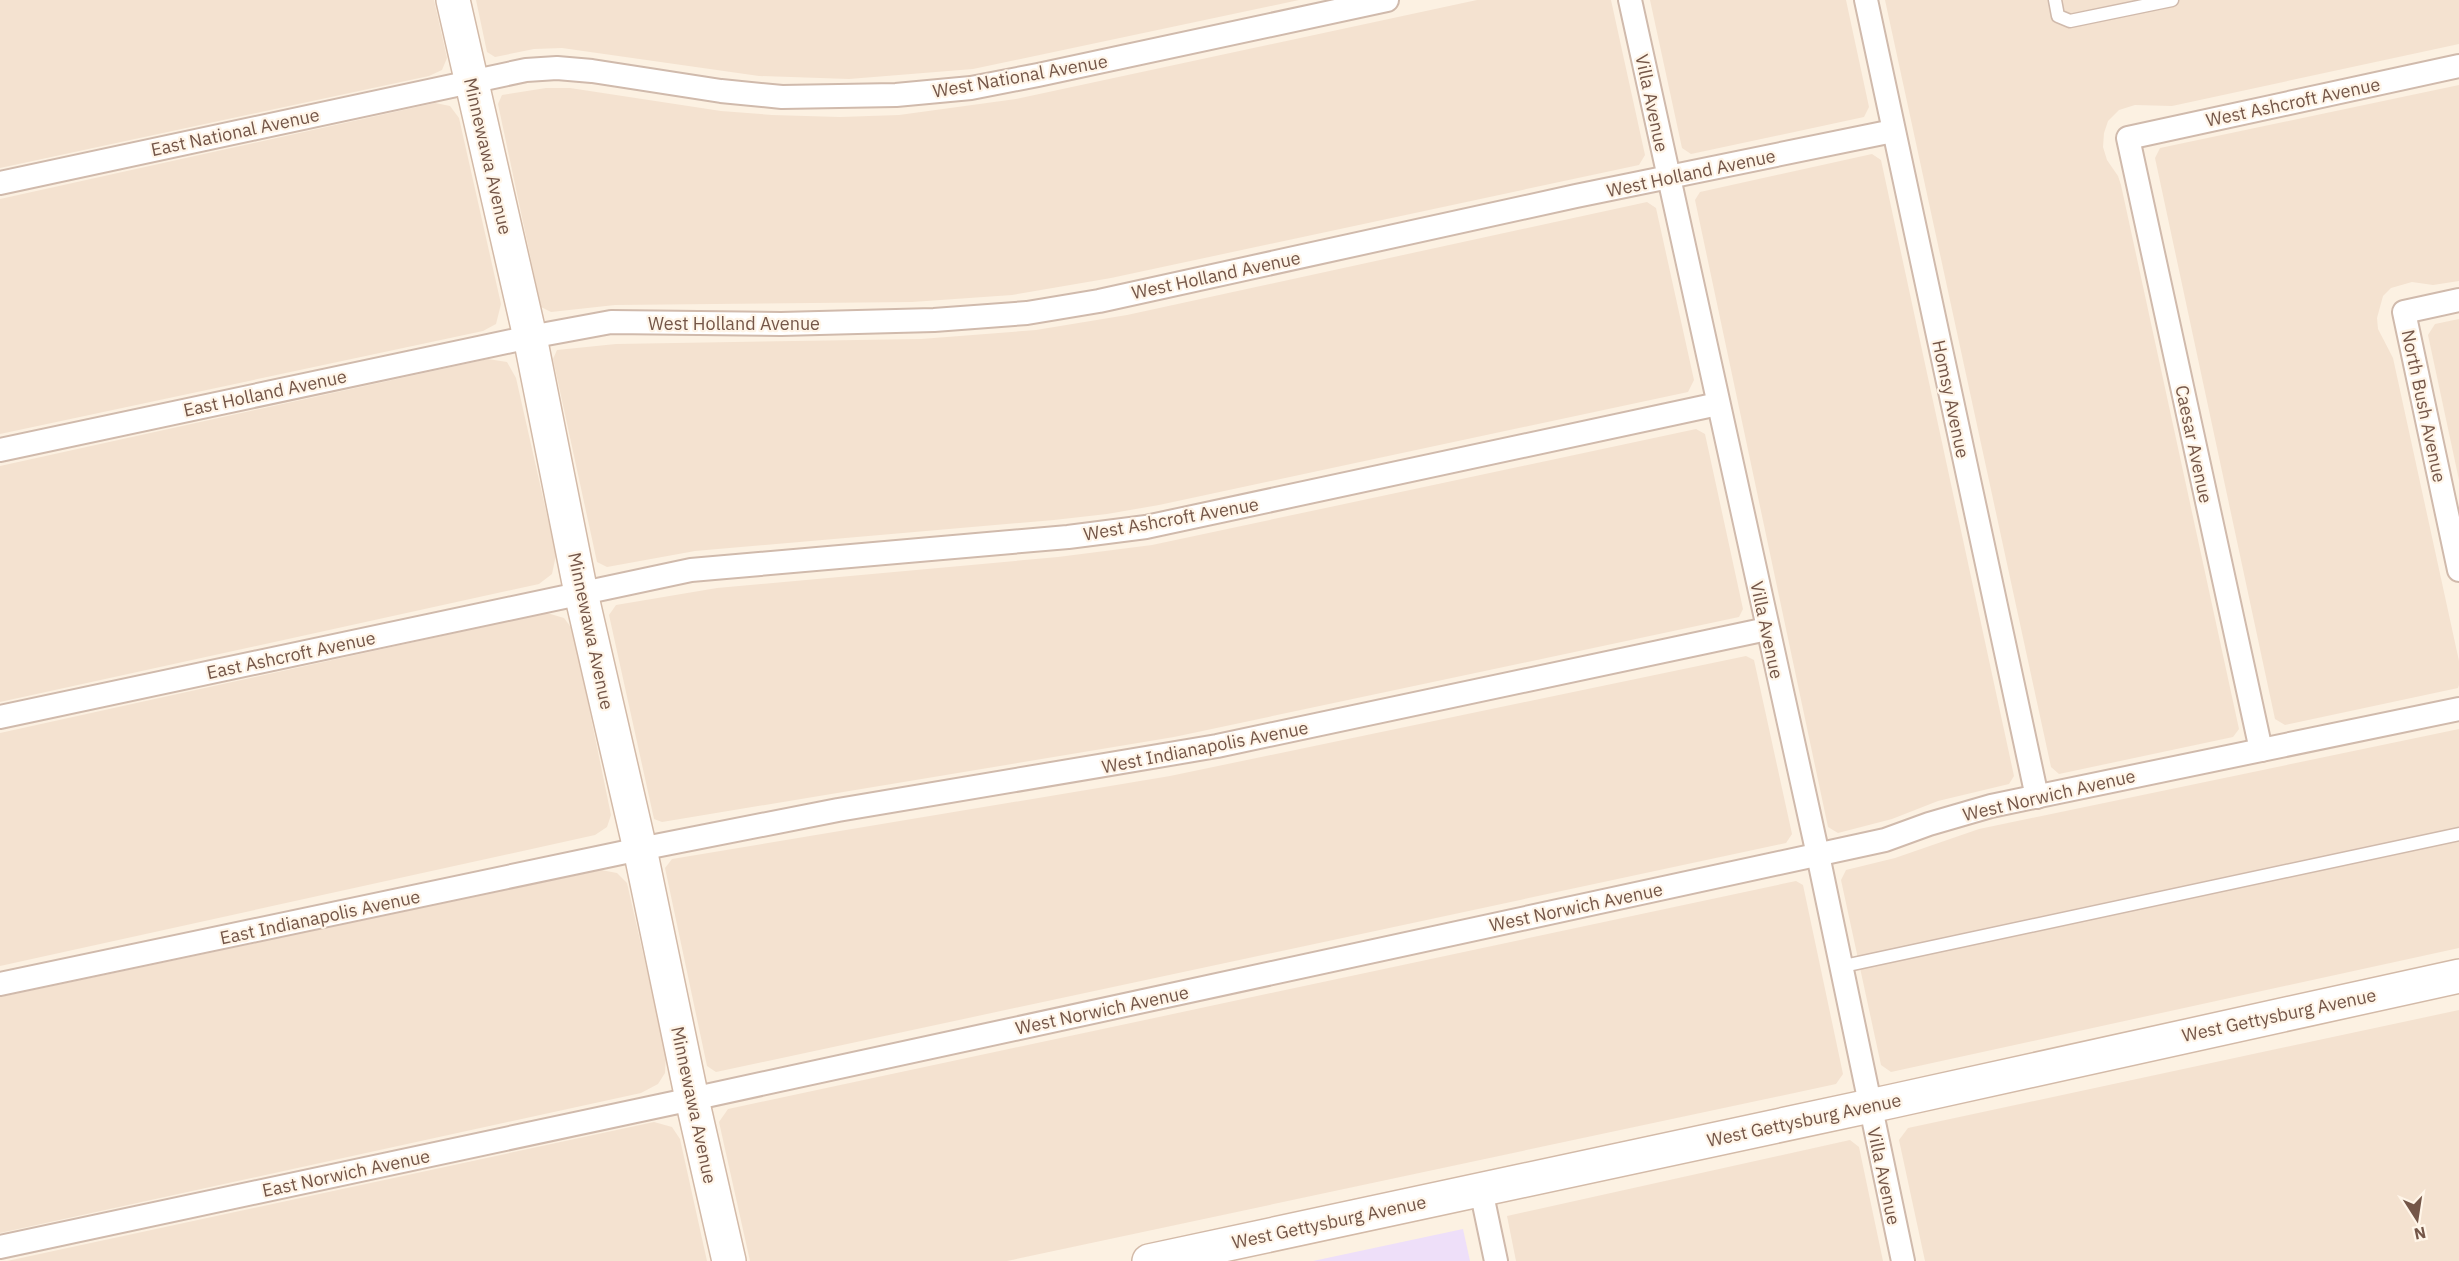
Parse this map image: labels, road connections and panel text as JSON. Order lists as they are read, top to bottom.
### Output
{
  "streets": {
    "street": [
      "West National Avenue",
      "West Ashcroft Avenue",
      "Villa Avenue",
      "East National Avenue",
      "Minnewawa Avenue",
      "West Holland Avenue",
      "East Holland Avenue",
      "Homsy Avenue",
      "North Bush Avenue",
      "Caesar Avenue",
      "East Ashcroft Avenue",
      "West Indianapolis Avenue",
      "West Norwich Avenue",
      "East Indianapolis Avenue",
      "West Gettysburg Avenue",
      "East Norwich Avenue"
    ]
  },
  "crossings": [
    ["West National Avenue", "East National Avenue"],
    ["West National Avenue", "Minnewawa Avenue"],
    ["West Ashcroft Avenue", "Villa Avenue"],
    ["West Ashcroft Avenue", "Minnewawa Avenue"],
    ["West Ashcroft Avenue", "Caesar Avenue"],
    ["West Ashcroft Avenue", "East Ashcroft Avenue"],
    ["Villa Avenue", "West Holland Avenue"],
    ["Villa Avenue", "West Indianapolis Avenue"],
    ["Villa Avenue", "West Norwich Avenue"],
    ["Villa Avenue", "West Gettysburg Avenue"],
    ["East National Avenue", "Minnewawa Avenue"],
    ["Minnewawa Avenue", "West Holland Avenue"],
    ["Minnewawa Avenue", "East Holland Avenue"],
    ["Minnewawa Avenue", "East Ashcroft Avenue"],
    ["Minnewawa Avenue", "West Indianapolis Avenue"],
    ["Minnewawa Avenue", "West Norwich Avenue"],
    ["Minnewawa Avenue", "East Indianapolis Avenue"],
    ["Minnewawa Avenue", "East Norwich Avenue"],
    ["West Holland Avenue", "East Holland Avenue"],
    ["West Holland Avenue", "Homsy Avenue"],
    ["Homsy Avenue", "West Norwich Avenue"],
    ["Caesar Avenue", "West Norwich Avenue"],
    ["West Indianapolis Avenue", "East Indianapolis Avenue"],
    ["West Norwich Avenue", "East Norwich Avenue"]
  ],
  "north": "bottom"
}
